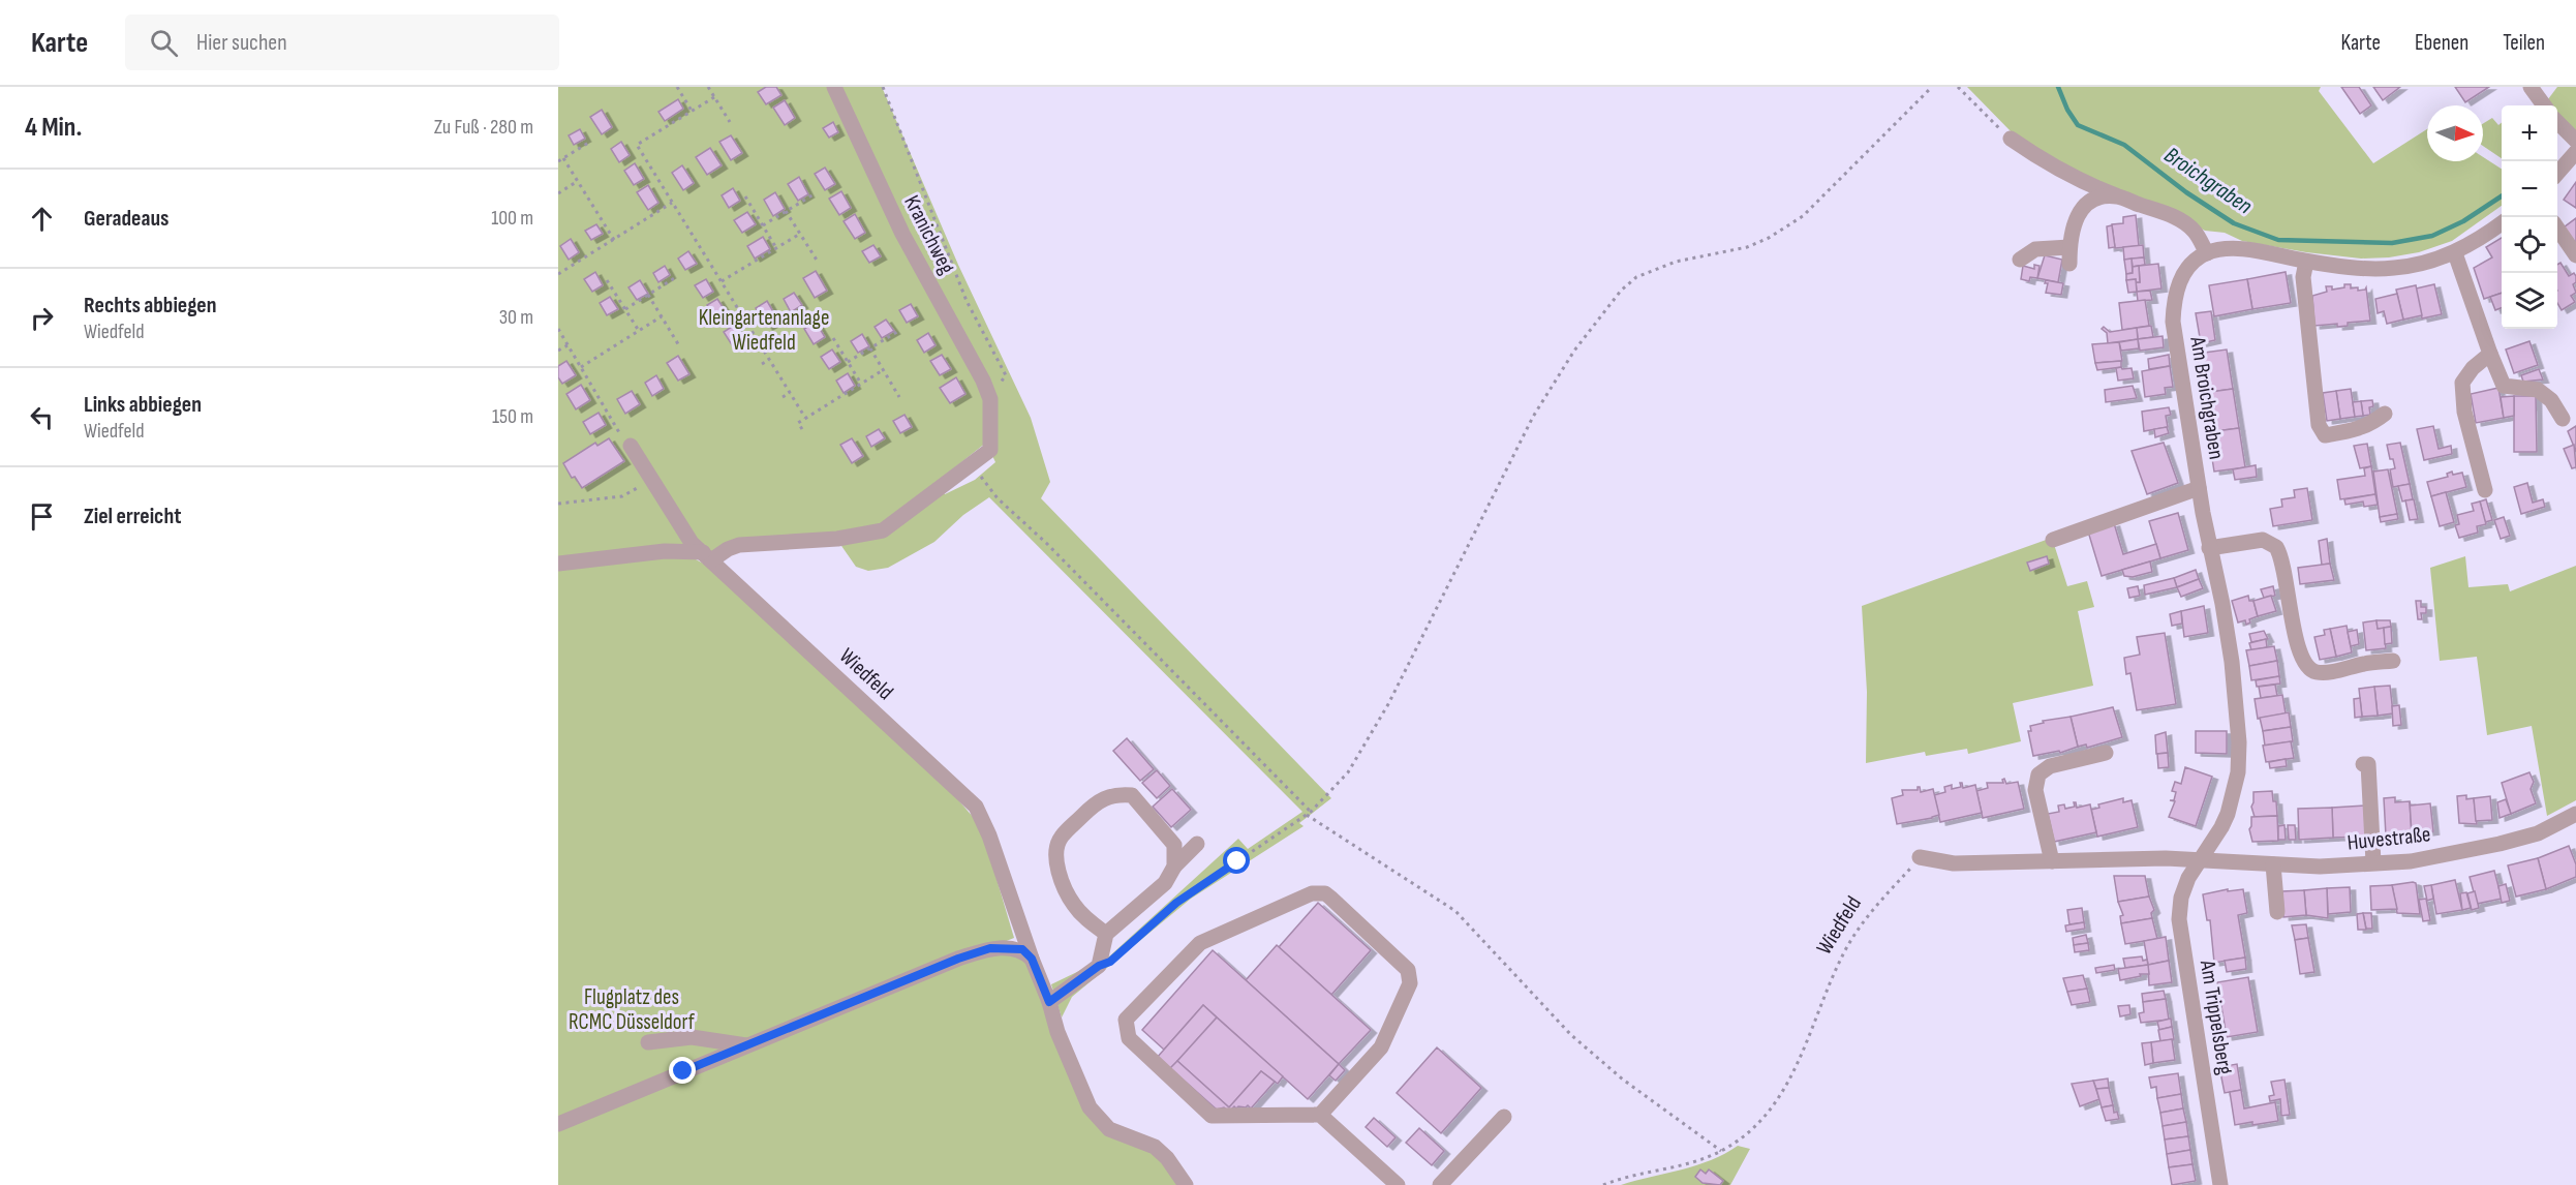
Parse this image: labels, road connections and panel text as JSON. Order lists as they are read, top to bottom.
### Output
{
  "streets": {
    "street": [
      "Kranichweg",
      "Am Broichgraben",
      "Wiedfeld",
      "Huvestraße",
      "Am Trippelsberg"
    ]
  },
  "crossings": [
    ["Am Broichgraben", "Huvestraße"],
    ["Am Broichgraben", "Am Trippelsberg"],
    ["Huvestraße", "Am Trippelsberg"]
  ],
  "water": ["Broichgraben"],
  "parks": ["Kleingartenanlage Wiedfeld", "Flugplatz des RCMC Düsseldorf"],
  "north": "right",
  "page": {
    "header": "Karte",
    "search": "Hier suchen",
    "nav": ["Karte", "Ebenen", "Teilen"],
    "heading": ["4 Min.", "Zu Fuß · 280 m"],
    "map_buttons": ["+", "−"],
    "list": [
      ["Geradeaus", "100 m"],
      ["Rechts abbiegen", "Wiedfeld", "30 m"],
      ["Links abbiegen", "Wiedfeld", "150 m"],
      "Ziel erreicht"
    ]
  }
}
